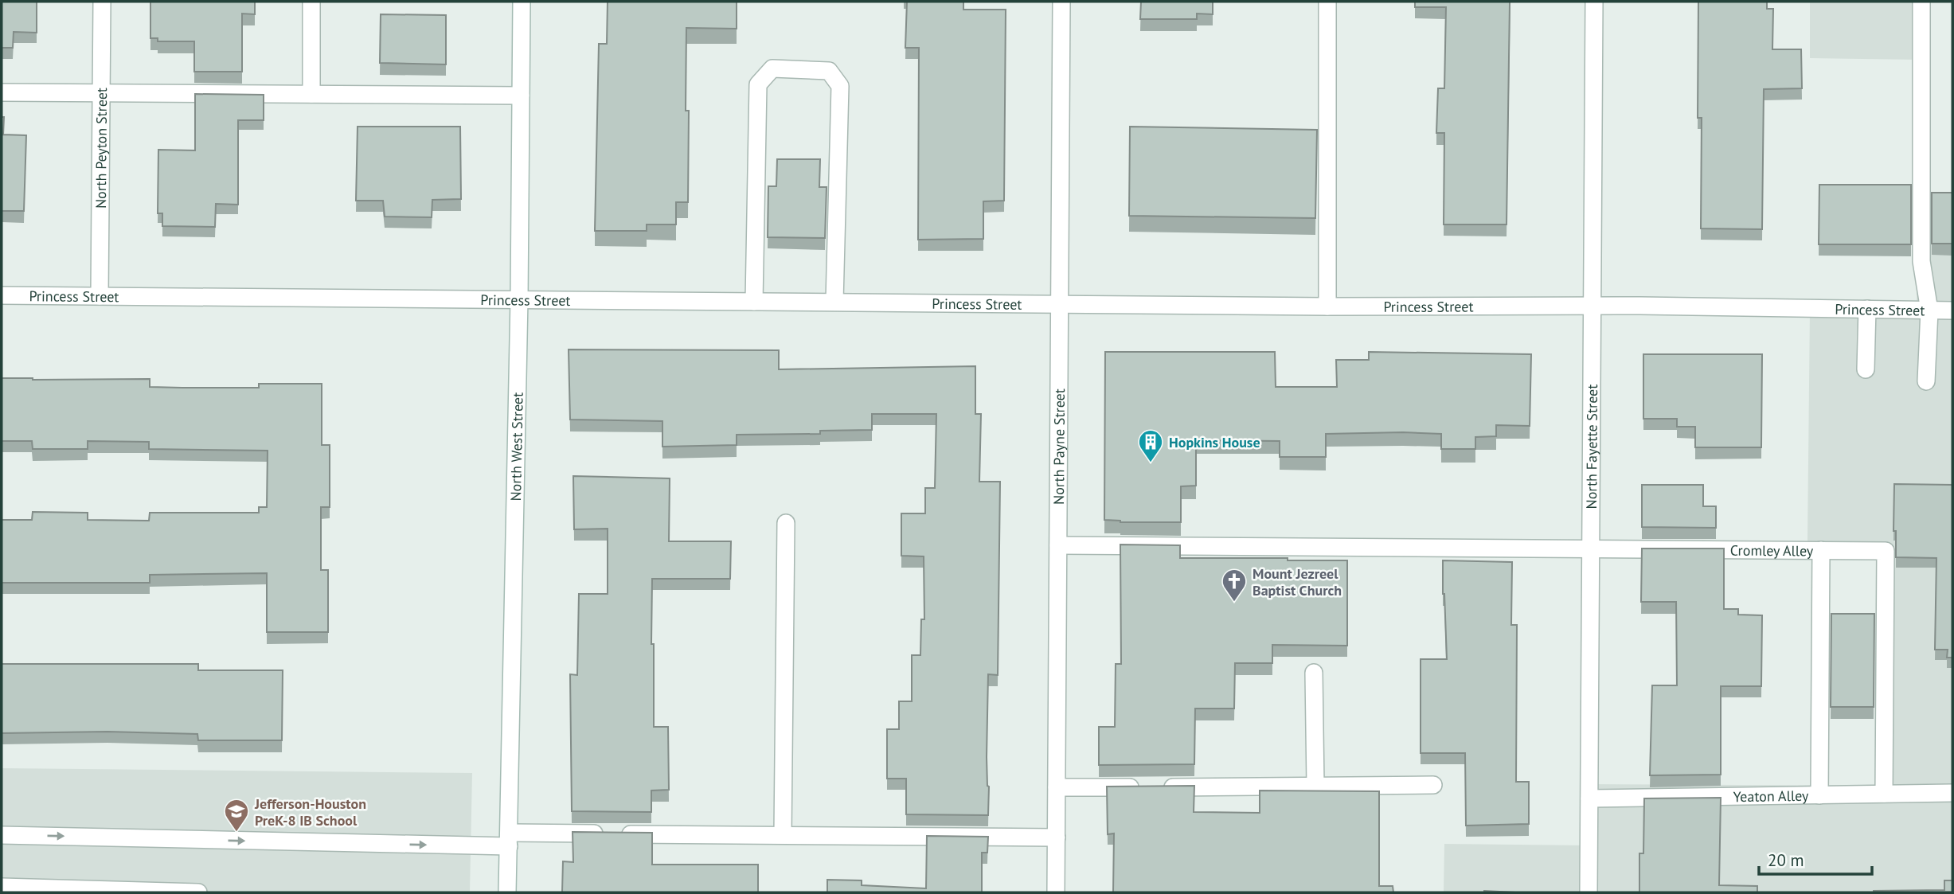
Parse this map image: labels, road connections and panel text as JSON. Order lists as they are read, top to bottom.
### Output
{
  "streets": {
    "street": [
      "North Peyton Street",
      "Princess Street",
      "North West Street",
      "North Payne Street",
      "North Fayette Street",
      "Cromley Alley",
      "Yeaton Alley"
    ]
  },
  "crossings": [
    ["North Peyton Street", "Princess Street"],
    ["Princess Street", "North West Street"],
    ["Princess Street", "North Payne Street"],
    ["Princess Street", "North Fayette Street"],
    ["North Payne Street", "Cromley Alley"],
    ["North Fayette Street", "Cromley Alley"],
    ["North Fayette Street", "Yeaton Alley"],
    ["Cromley Alley", "Yeaton Alley"]
  ],
  "places": {
    "building": ["Hopkins House"],
    "church": ["Mount Jezreel Baptist Church"],
    "school or university": ["Jefferson-Houston PreK-8 IB School"]
  },
  "scale_bar": "20 m"
}
